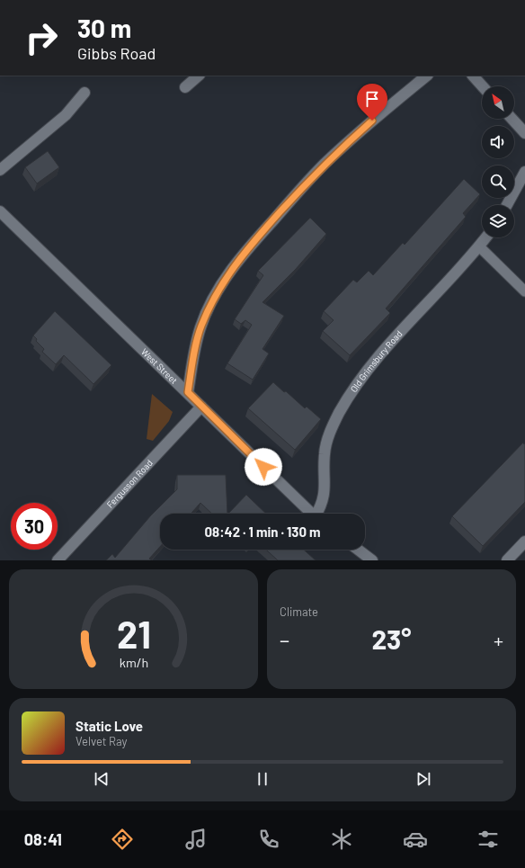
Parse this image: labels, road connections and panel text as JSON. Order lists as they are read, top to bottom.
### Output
{
  "streets": {
    "street": ["Old Grimsbury Road", "West Street", "Fergusson Road"]
  },
  "crossings": [
    ["West Street", "Fergusson Road"]
  ],
  "north": "top left",
  "page": {
    "turn": ["30 m", "Gibbs Road"],
    "limit": "30",
    "trip": "08:42 · 1 min · 130 m",
    "tile": "Climate",
    "heat": ["−", "23°", "+"],
    "song": ["Static Love", "Velvet Ray"],
    "tabs": "08:41",
    "gauge": ["21", "km/h"]
  }
}
